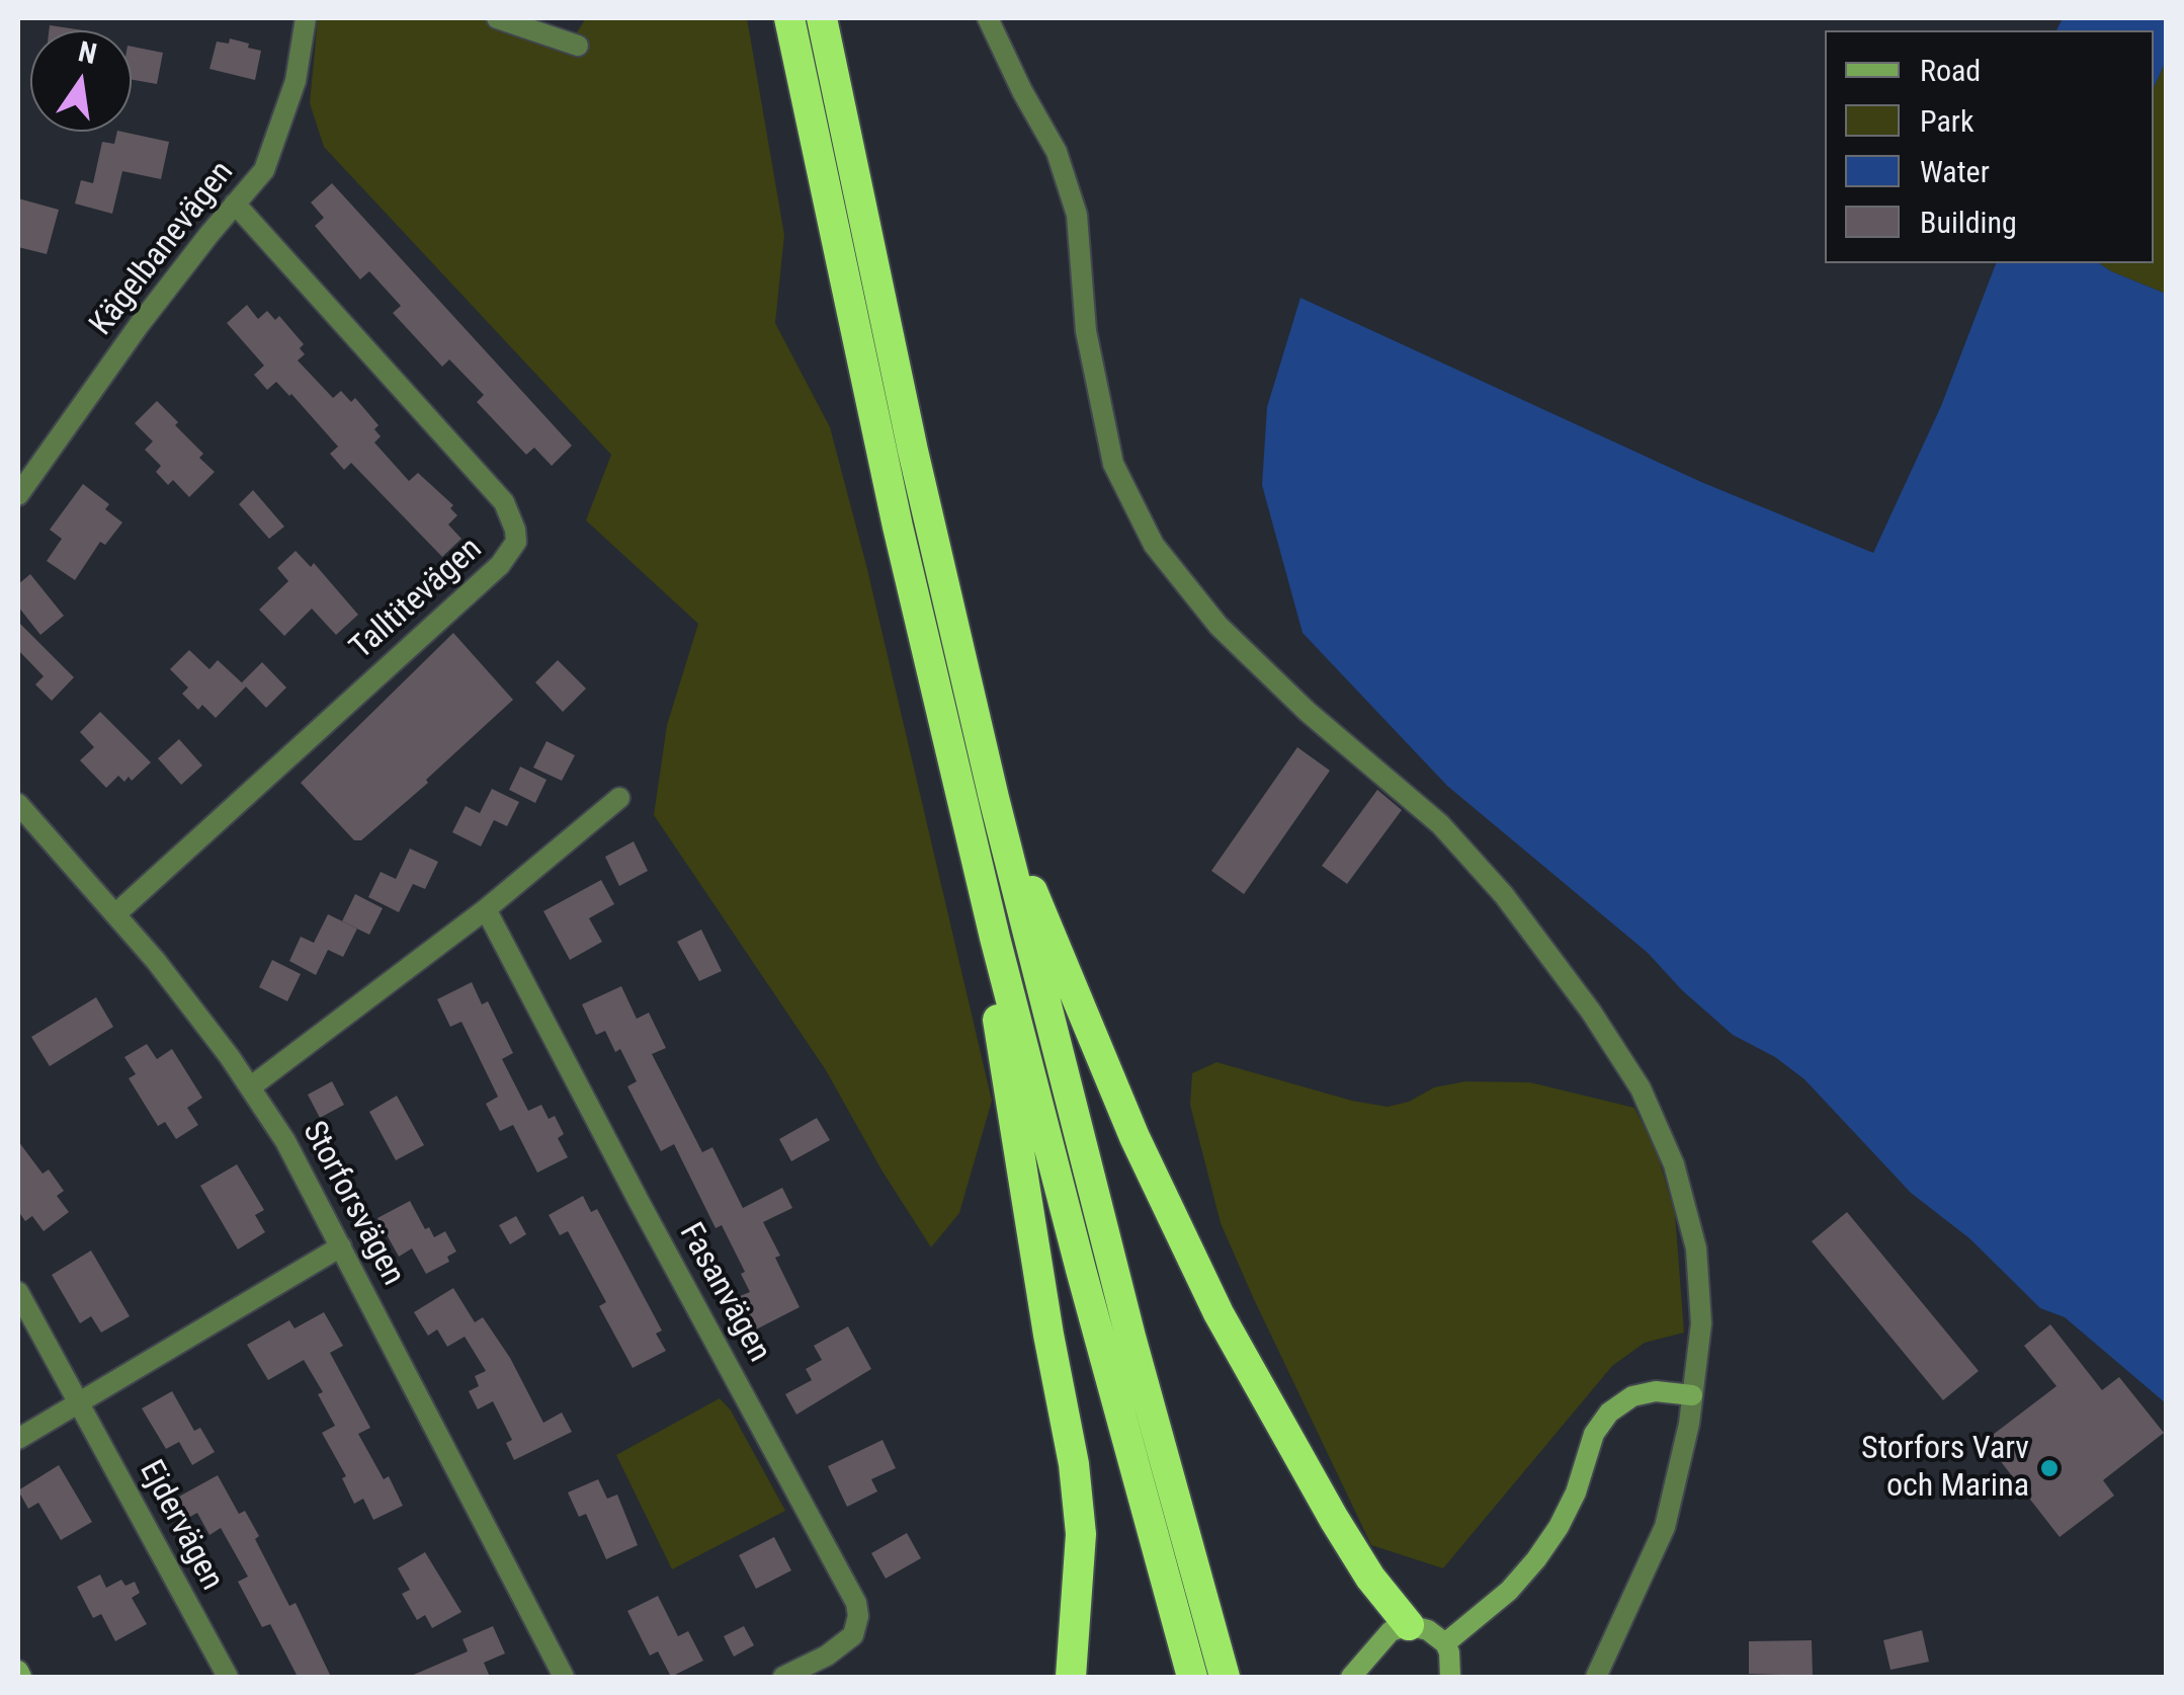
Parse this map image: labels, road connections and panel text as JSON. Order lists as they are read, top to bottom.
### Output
{
  "streets": {
    "street": [
      "Kägelbanevägen",
      "Talltitevägen",
      "Storforsvägen",
      "Fasanvägen",
      "Ejdervägen"
    ]
  },
  "crossings": [
    ["Kägelbanevägen", "Talltitevägen"],
    ["Talltitevägen", "Storforsvägen"]
  ],
  "places": ["Storfors Varv och Marina"],
  "legend": [
    "Road",
    "Park",
    "Water",
    "Building"
  ],
  "north": "top"
}
